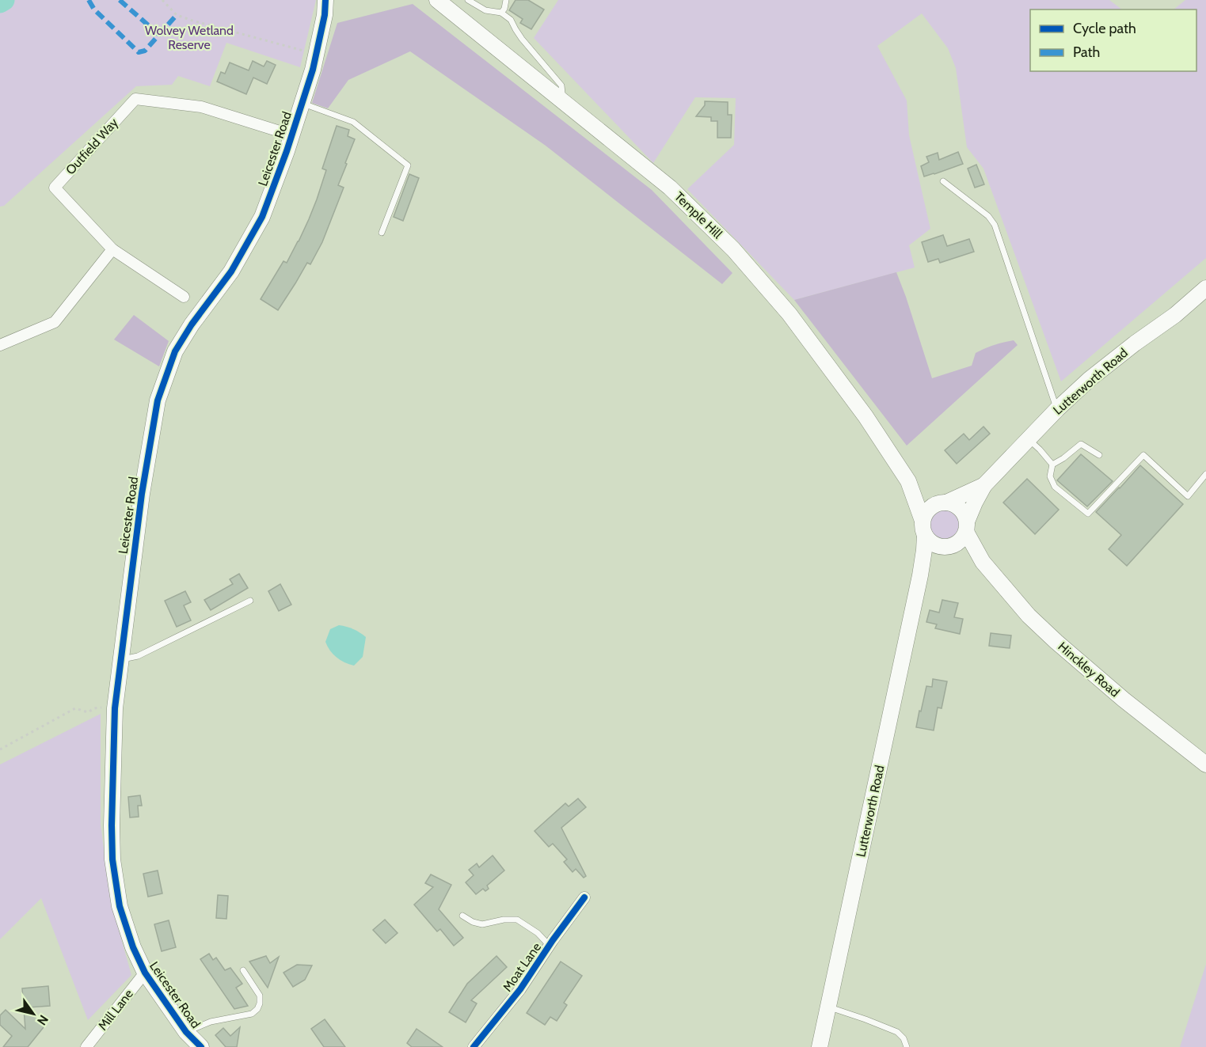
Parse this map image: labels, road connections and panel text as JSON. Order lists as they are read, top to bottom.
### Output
{
  "streets": {
    "main road": [
      "Leicester Road",
      "Temple Hill",
      "Lutterworth Road",
      "Hinckley Road"
    ],
    "street": ["Outfield Way", "Moat Lane", "Mill Lane"]
  },
  "crossings": [
    ["Outfield Way", "Leicester Road"],
    ["Leicester Road", "Mill Lane"],
    ["Temple Hill", "Lutterworth Road"],
    ["Temple Hill", "Hinckley Road"],
    ["Lutterworth Road", "Hinckley Road"]
  ],
  "parks": ["Wolvey Wetland Reserve"],
  "legend": ["Cycle path", "Path"],
  "north": "bottom right"
}
